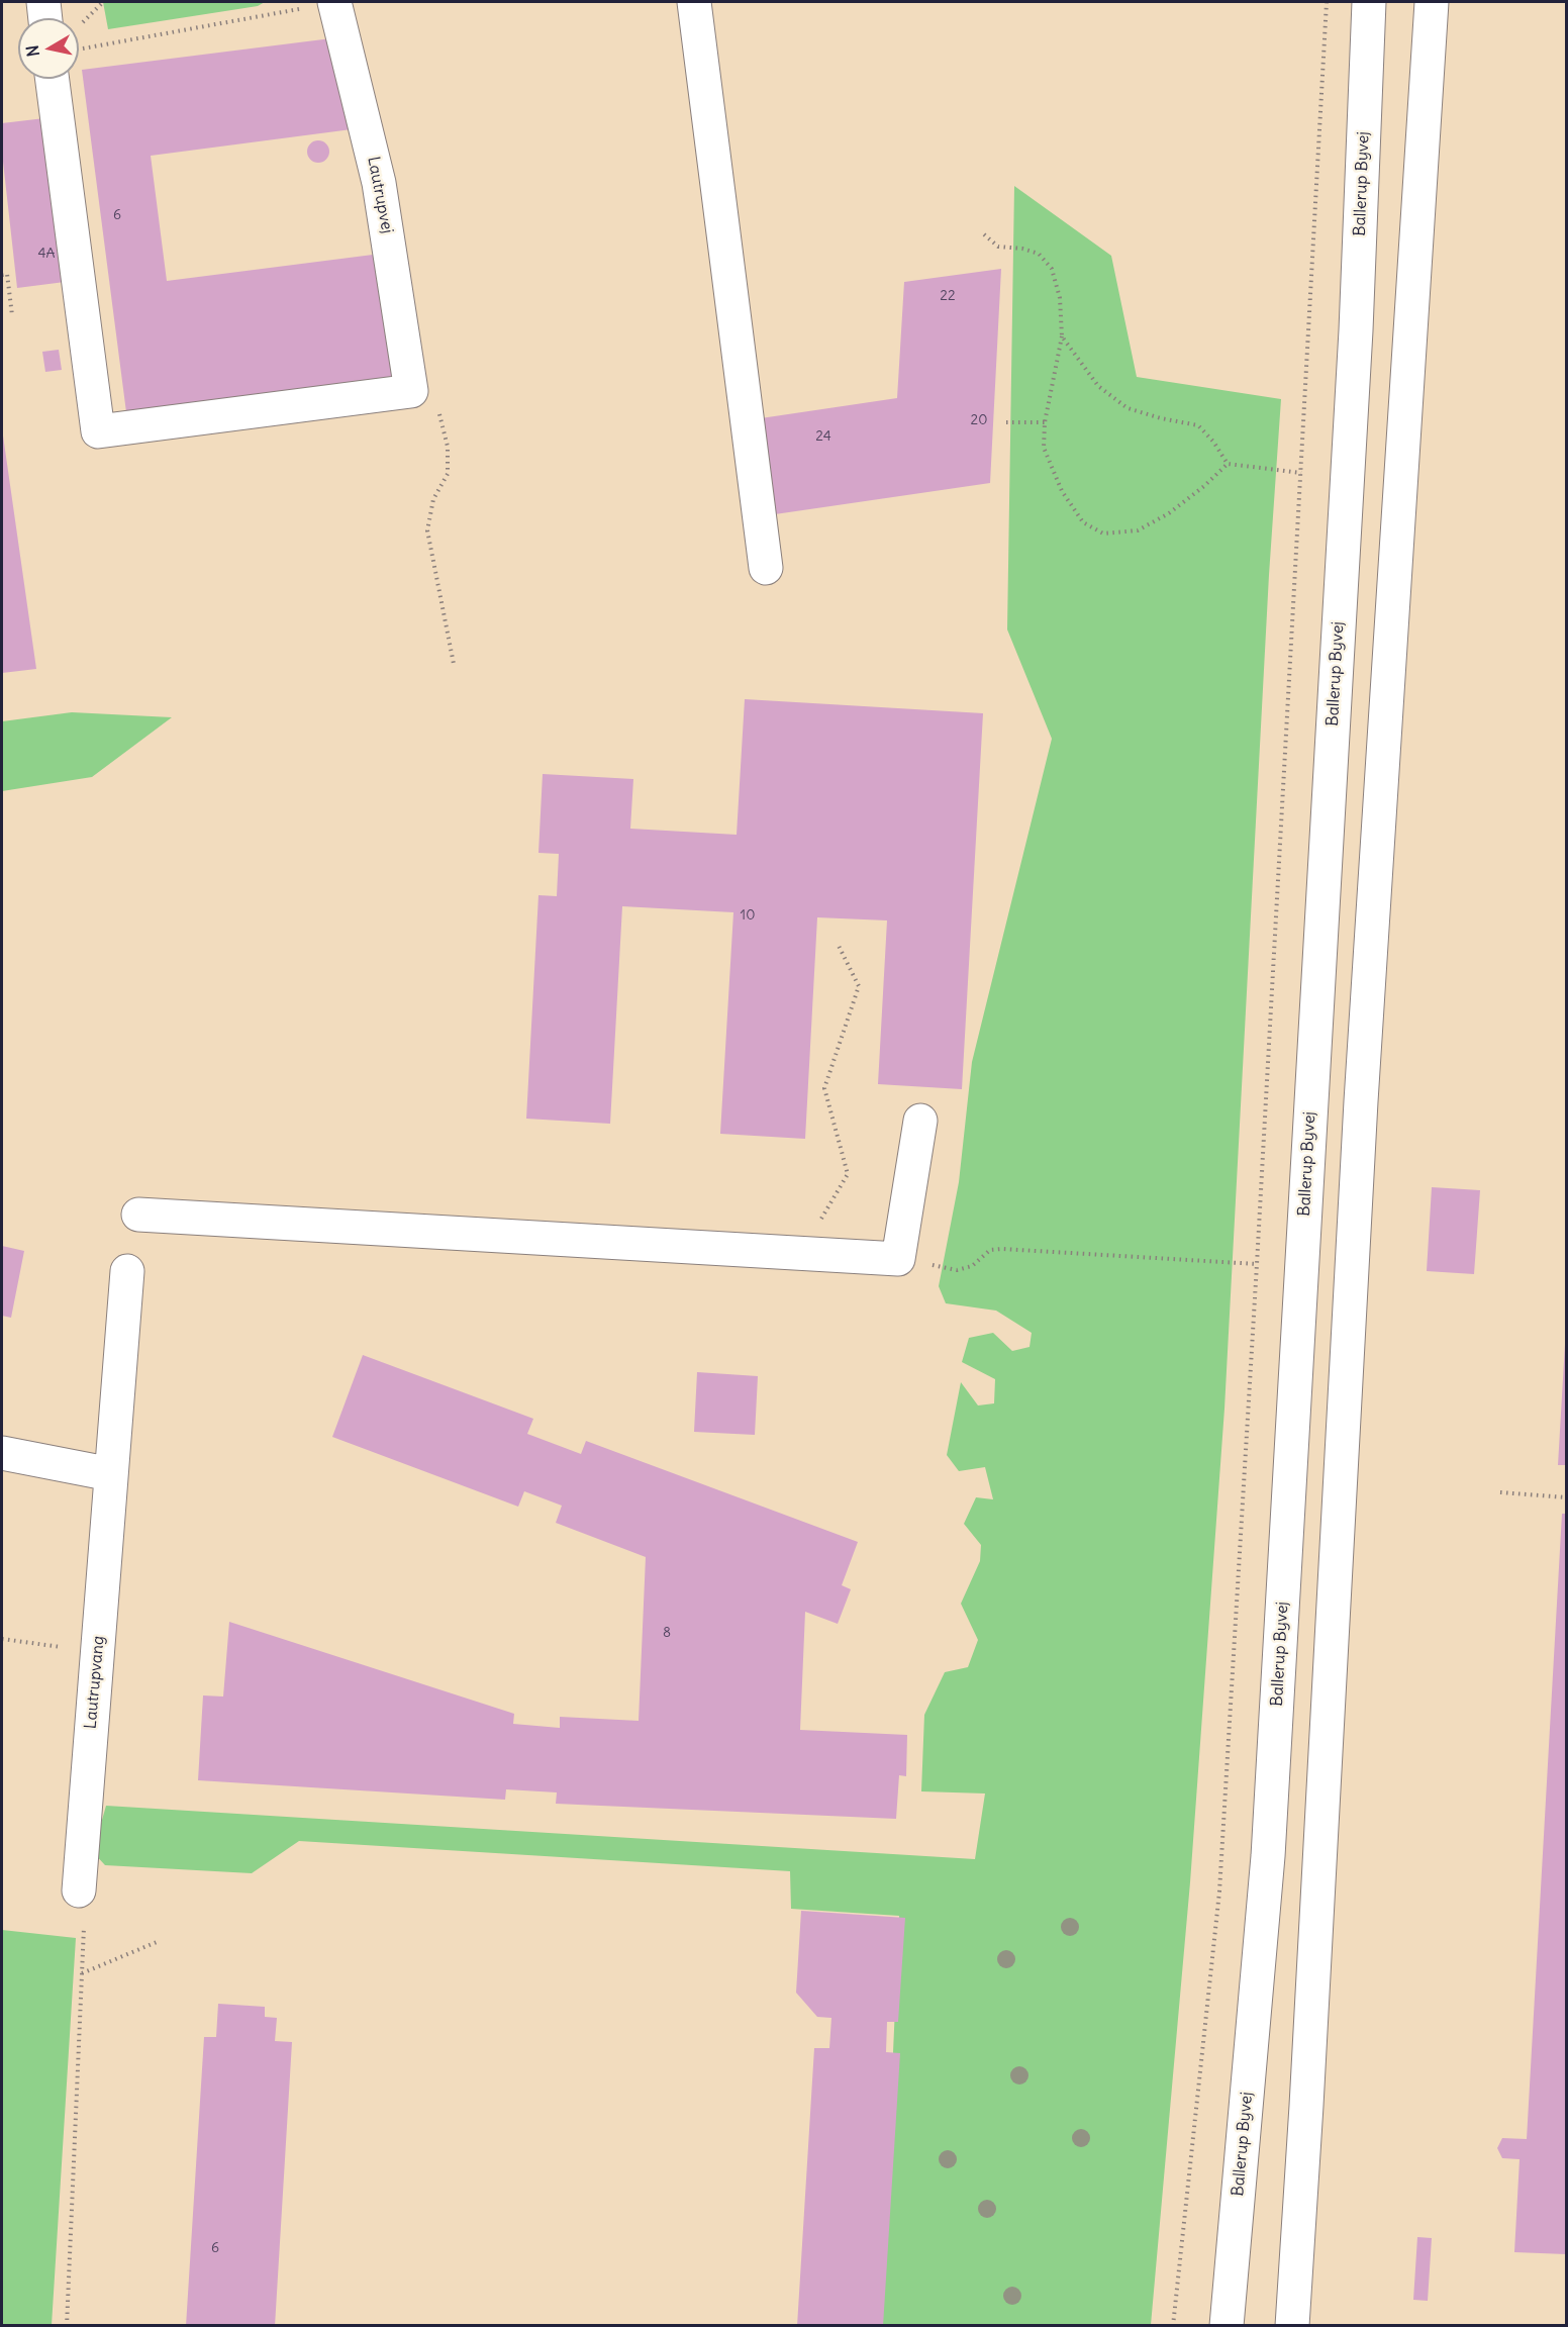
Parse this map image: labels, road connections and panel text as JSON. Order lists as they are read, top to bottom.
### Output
{
  "streets": {
    "main road": ["Ballerup Byvej", "Lautrupvej", "Lautrupvang"]
  },
  "house_numbers": [
    "6",
    "4A",
    "22",
    "20",
    "24",
    "10",
    "8",
    "6"
  ],
  "north": "left"
}
